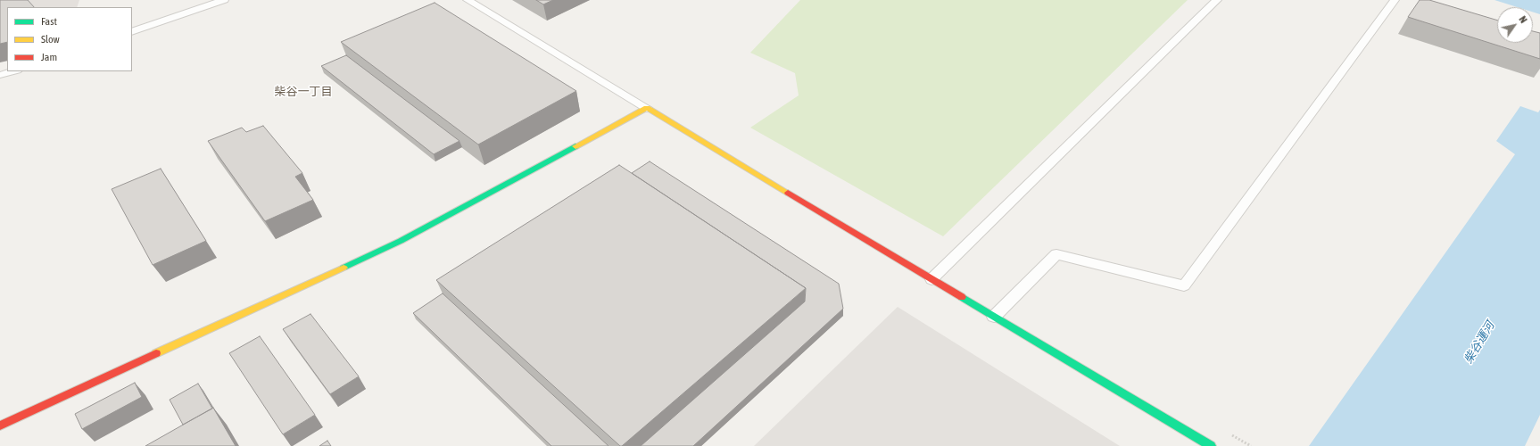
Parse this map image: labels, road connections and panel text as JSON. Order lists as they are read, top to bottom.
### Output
{
  "districts": ["柴谷一丁目"],
  "water": ["柴谷運河"],
  "legend": ["Fast", "Slow", "Jam"],
  "north": "top right"
}
